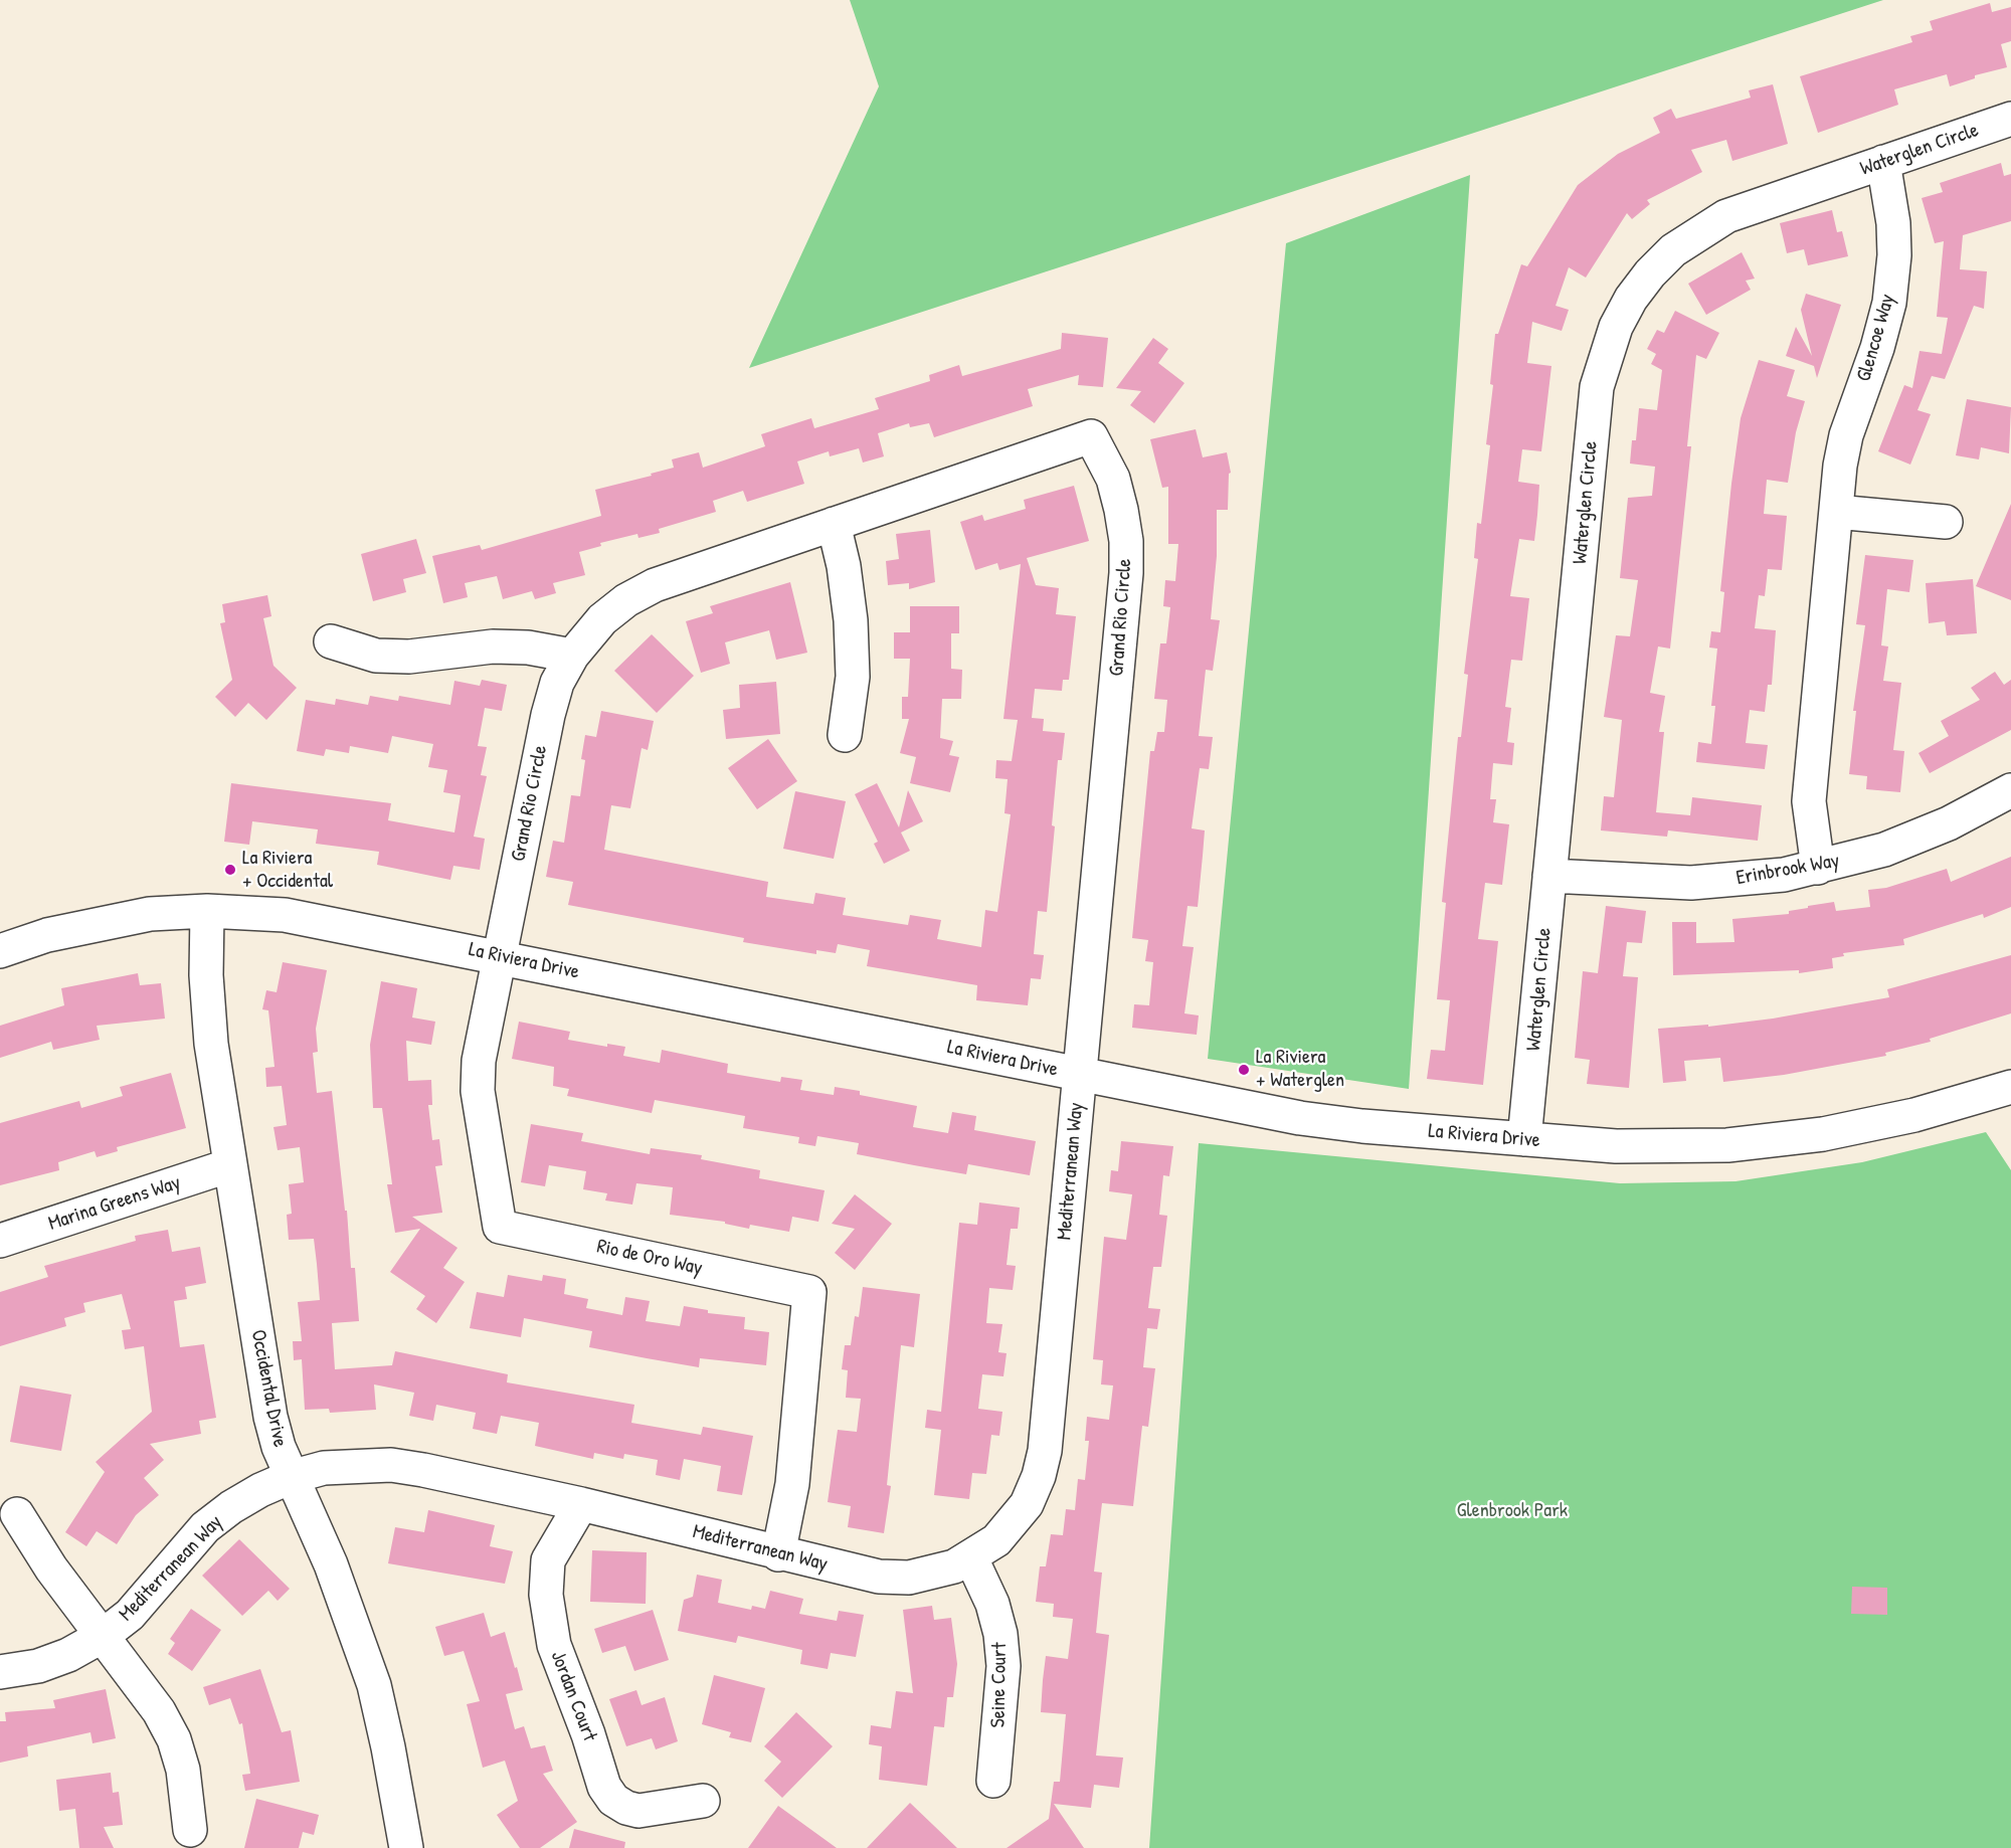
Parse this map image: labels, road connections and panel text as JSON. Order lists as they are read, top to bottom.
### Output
{
  "streets": {
    "street": [
      "Waterglen Circle",
      "Glencoe Way",
      "Grand Rio Circle",
      "Erinbrook Way",
      "La Riviera Drive",
      "Mediterranean Way",
      "Marina Greens Way",
      "Rio de Oro Way",
      "Occidental Drive",
      "Seine Court",
      "Jordan Court"
    ]
  },
  "crossings": [
    ["Waterglen Circle", "Glencoe Way"],
    ["Waterglen Circle", "Erinbrook Way"],
    ["Waterglen Circle", "La Riviera Drive"],
    ["Glencoe Way", "Erinbrook Way"],
    ["Grand Rio Circle", "La Riviera Drive"],
    ["Grand Rio Circle", "Mediterranean Way"],
    ["Grand Rio Circle", "Rio de Oro Way"],
    ["La Riviera Drive", "Mediterranean Way"],
    ["La Riviera Drive", "Rio de Oro Way"],
    ["La Riviera Drive", "Occidental Drive"],
    ["Mediterranean Way", "Rio de Oro Way"],
    ["Mediterranean Way", "Occidental Drive"],
    ["Mediterranean Way", "Seine Court"],
    ["Mediterranean Way", "Jordan Court"],
    ["Marina Greens Way", "Occidental Drive"]
  ],
  "parks": ["Glenbrook Park"],
  "places": ["La Riviera + Occidental", "La Riviera + Waterglen"]
}
